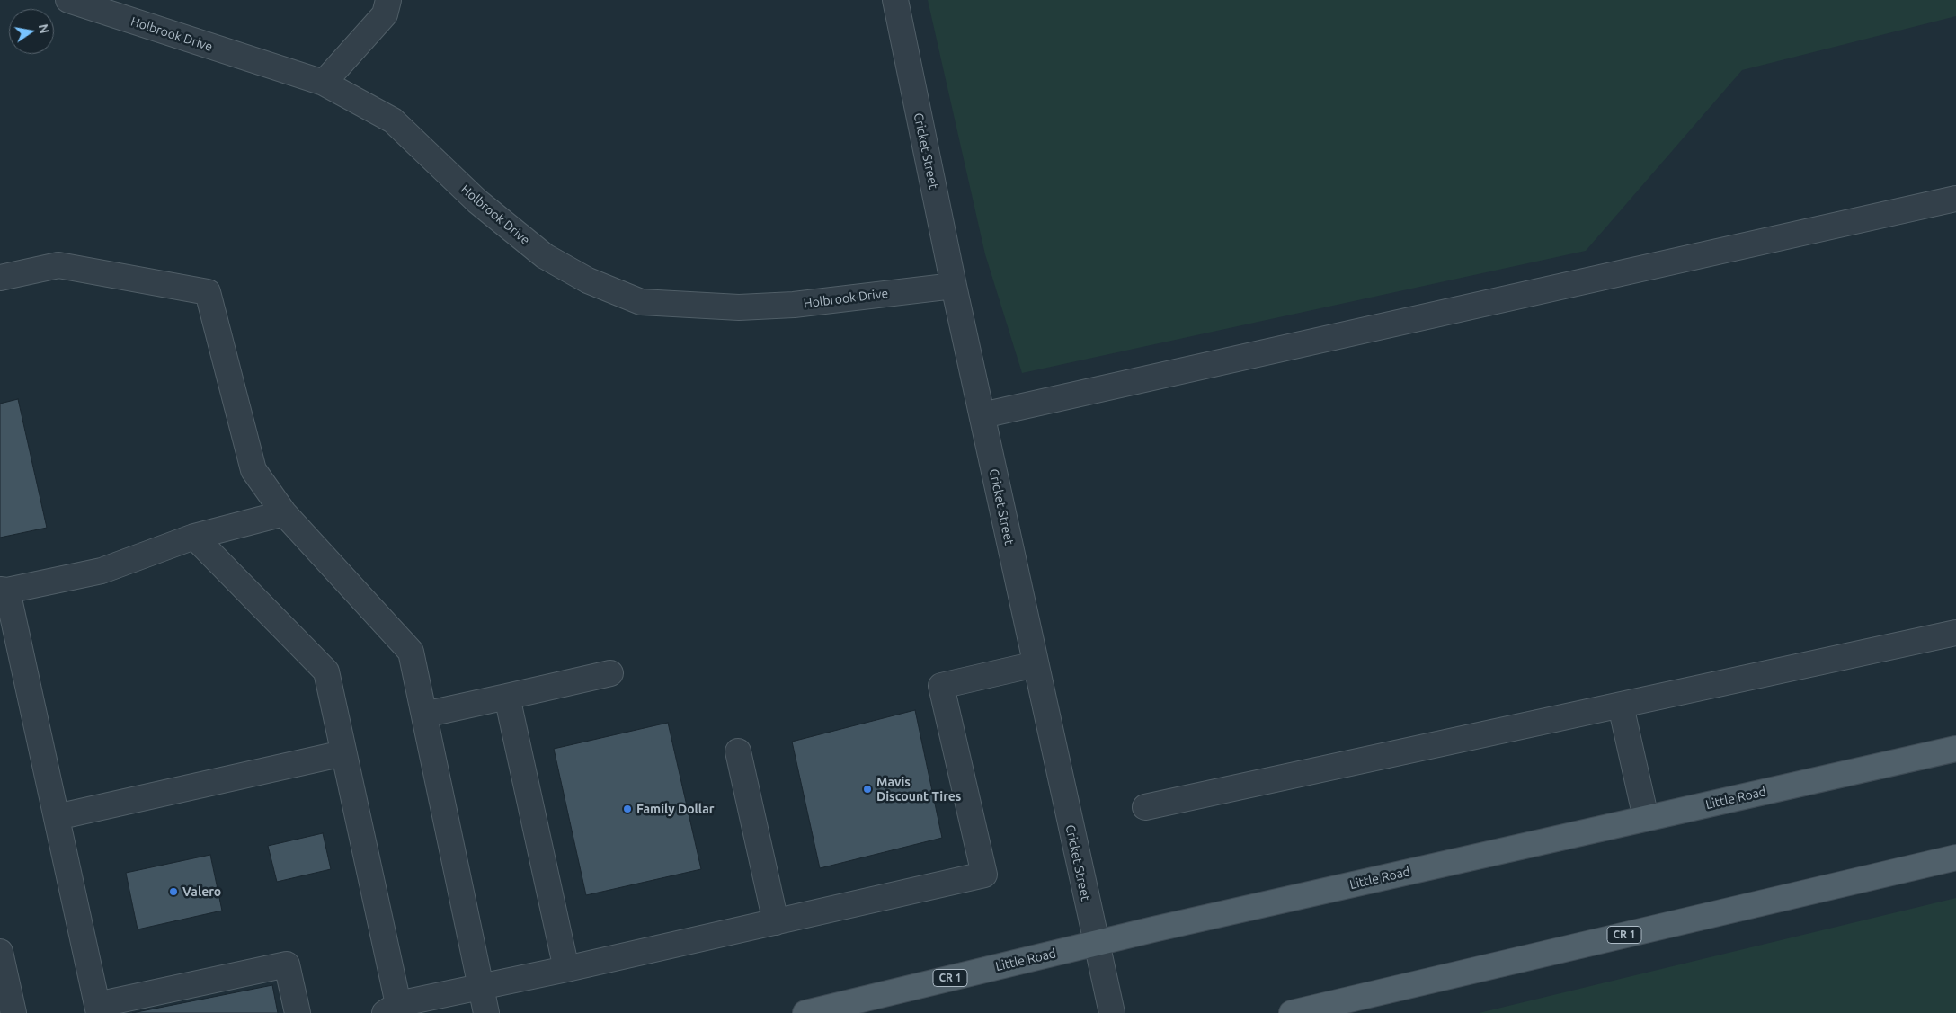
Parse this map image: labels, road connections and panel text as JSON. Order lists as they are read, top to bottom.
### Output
{
  "streets": {
    "main road": ["Little Road", "CR 1"],
    "street": ["Holbrook Drive", "Cricket Street"]
  },
  "crossings": [
    ["Holbrook Drive", "Cricket Street"],
    ["Cricket Street", "Little Road"]
  ],
  "places": ["Mavis Discount Tires", "Family Dollar", "Valero"],
  "north": "right"
}
